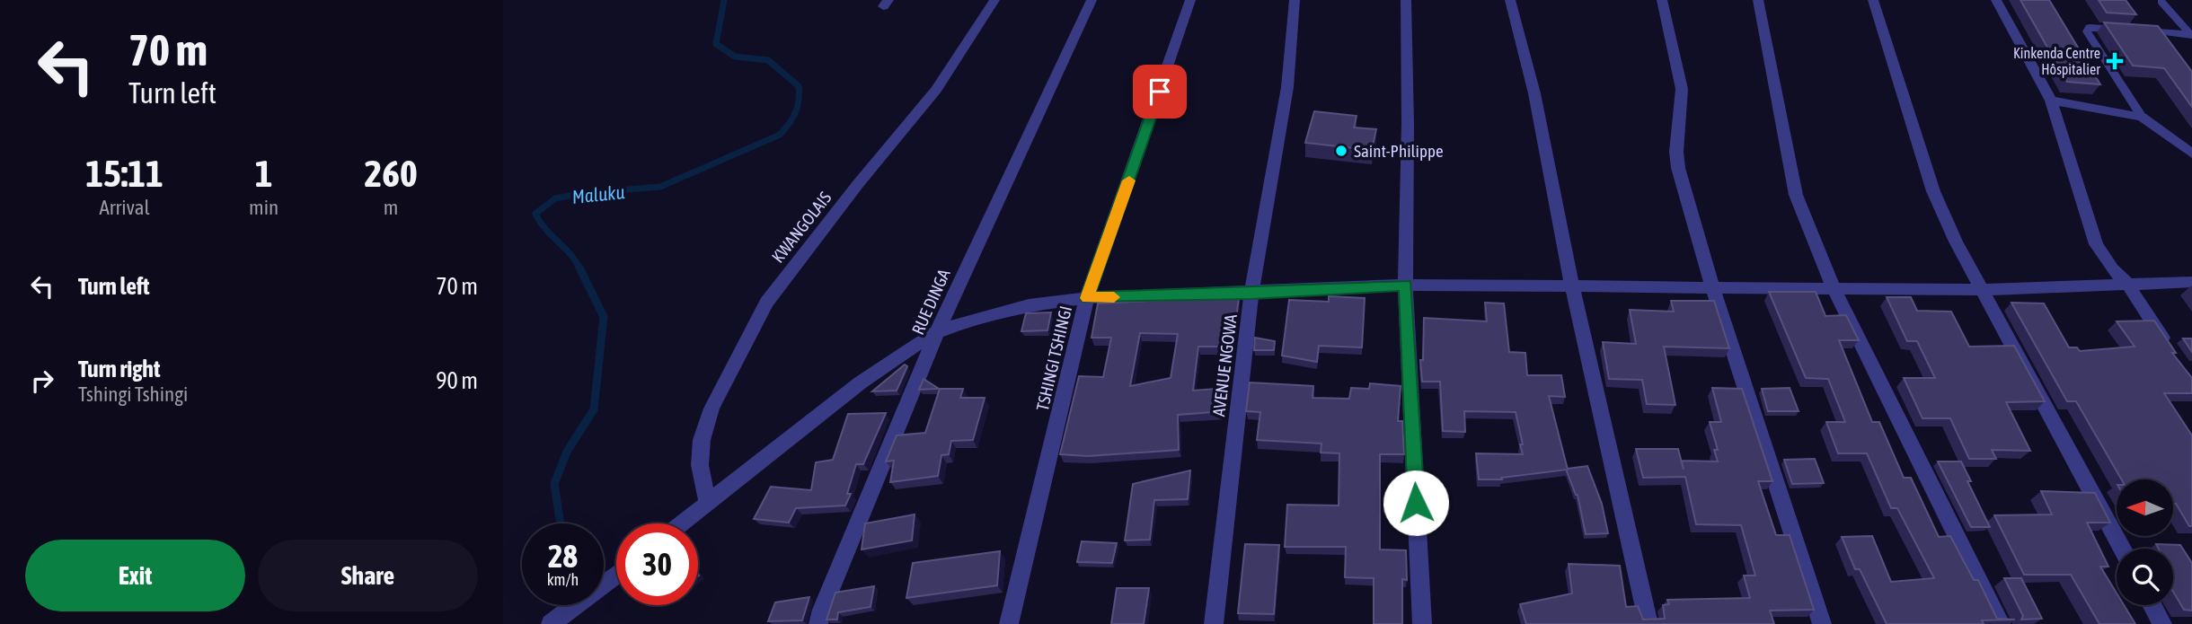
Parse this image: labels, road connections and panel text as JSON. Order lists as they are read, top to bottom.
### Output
{
  "streets": {
    "street": [
      "KWANGOLAIS",
      "RUE DINGA",
      "TSHINGI TSHINGI",
      "AVENUE NGOWA"
    ]
  },
  "water": ["Maluku"],
  "places": {
    "health": ["Kinkenda Centre Hôspitalier"],
    "other": ["Saint-Philippe"]
  },
  "north": "left",
  "page": {
    "turn": ["70 m", "Turn left"],
    "eta": [
      "15:11",
      "Arrival",
      "1",
      "min",
      "260",
      "m"
    ],
    "list": [
      {
        "name": "Turn left",
        "value": "70 m"
      },
      {
        "name": "Turn right",
        "note": "Tshingi Tshingi",
        "value": "90 m"
      }
    ],
    "speed": "28 km/h",
    "limit": "30",
    "buttons": ["Exit", "Share"]
  }
}
